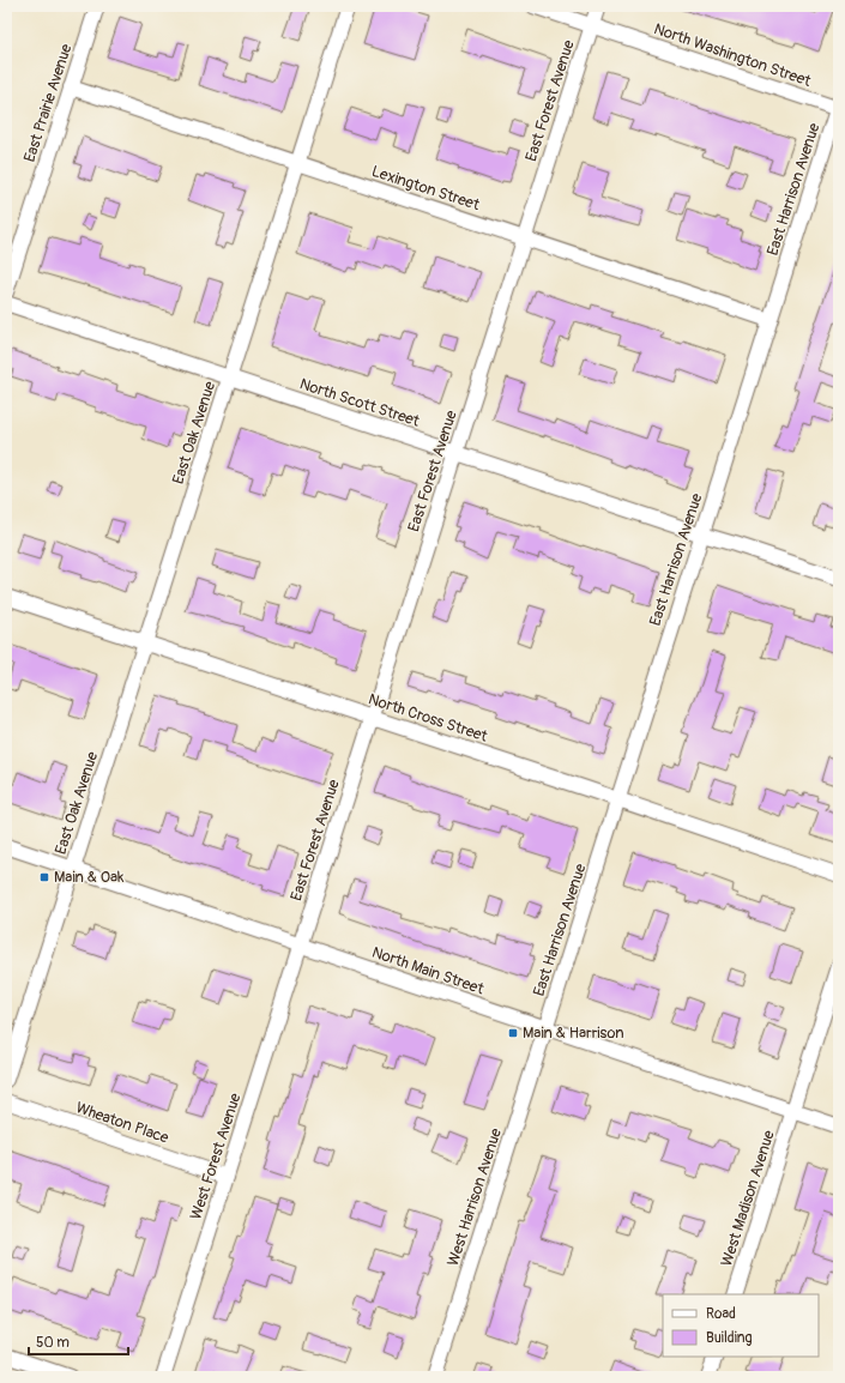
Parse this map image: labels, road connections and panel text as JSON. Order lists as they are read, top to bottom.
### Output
{
  "streets": {
    "street": [
      "North Washington Street",
      "East Forest Avenue",
      "East Prairie Avenue",
      "Lexington Street",
      "East Harrison Avenue",
      "North Scott Street",
      "East Oak Avenue",
      "North Cross Street",
      "North Main Street",
      "Wheaton Place",
      "West Forest Avenue",
      "West Harrison Avenue",
      "West Madison Avenue"
    ]
  },
  "crossings": [
    ["North Washington Street", "East Forest Avenue"],
    ["North Washington Street", "East Harrison Avenue"],
    ["East Forest Avenue", "Lexington Street"],
    ["East Forest Avenue", "North Scott Street"],
    ["East Forest Avenue", "North Cross Street"],
    ["East Forest Avenue", "North Main Street"],
    ["East Forest Avenue", "West Forest Avenue"],
    ["East Prairie Avenue", "Lexington Street"],
    ["Lexington Street", "East Harrison Avenue"],
    ["Lexington Street", "East Oak Avenue"],
    ["East Harrison Avenue", "North Scott Street"],
    ["East Harrison Avenue", "North Cross Street"],
    ["East Harrison Avenue", "North Main Street"],
    ["East Harrison Avenue", "West Harrison Avenue"],
    ["North Scott Street", "East Oak Avenue"],
    ["East Oak Avenue", "North Cross Street"],
    ["East Oak Avenue", "North Main Street"],
    ["North Main Street", "West Forest Avenue"],
    ["North Main Street", "West Harrison Avenue"],
    ["North Main Street", "West Madison Avenue"],
    ["Wheaton Place", "West Forest Avenue"]
  ],
  "places": {
    "transit": ["Main & Oak", "Main & Harrison"]
  },
  "legend": ["Road", "Building"],
  "scale_bar": "50 m"
}
